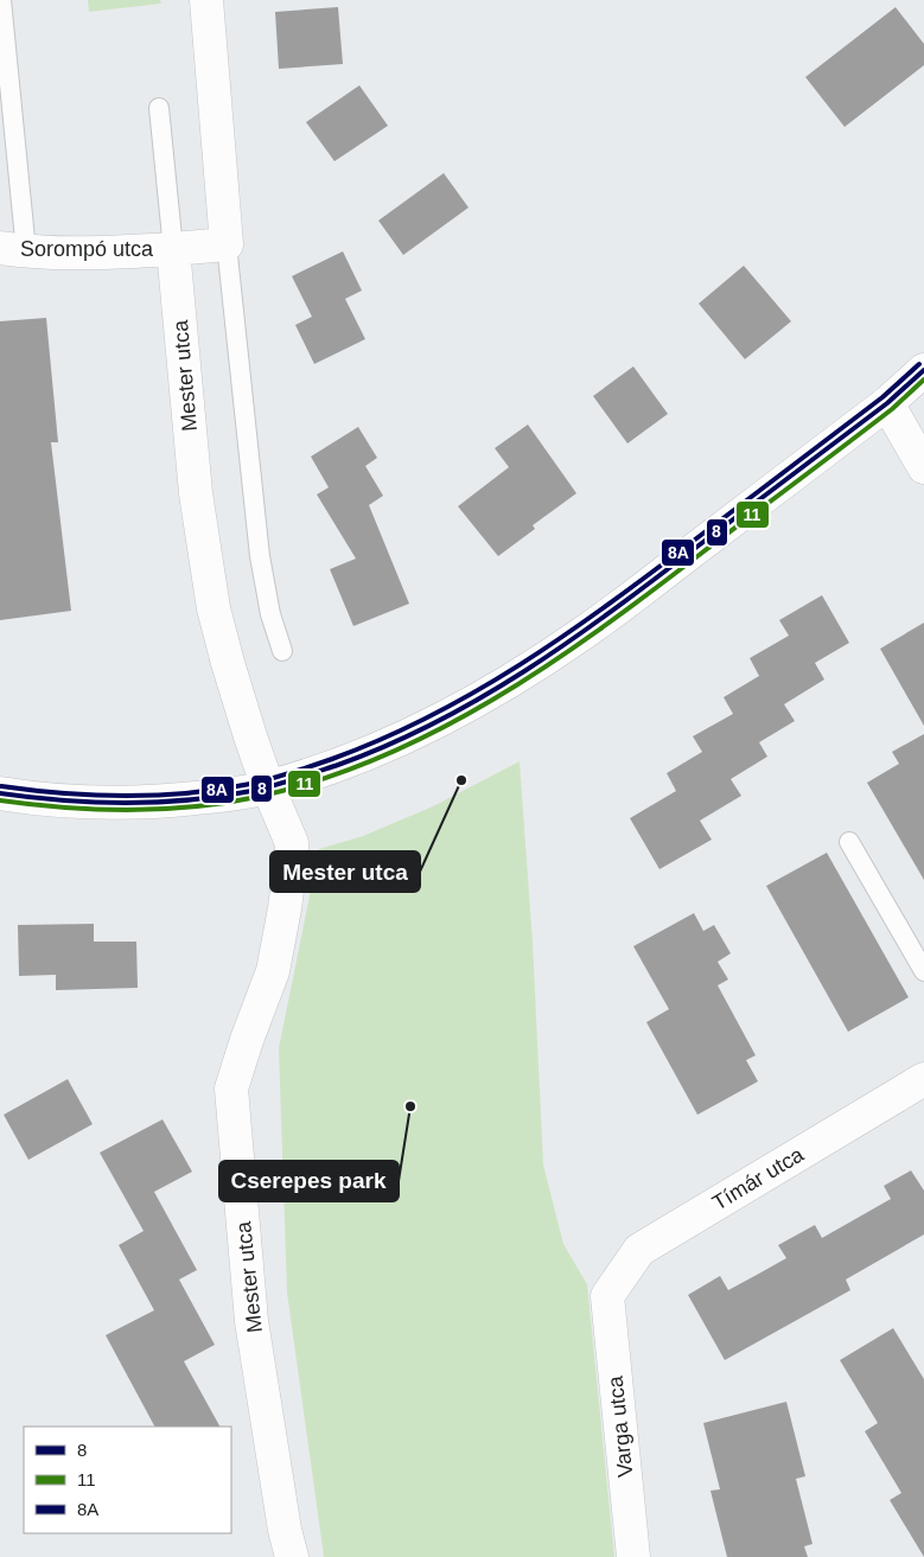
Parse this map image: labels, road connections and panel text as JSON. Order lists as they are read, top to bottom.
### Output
{
  "streets": {
    "street": [
      "Sorompó utca",
      "Mester utca",
      "Tímár utca",
      "Varga utca"
    ]
  },
  "crossings": [
    ["Sorompó utca", "Mester utca"],
    ["Tímár utca", "Varga utca"]
  ],
  "places": ["Mester utca", "Cserepes park"],
  "lines": ["transit line 8A", "transit line 8", "transit line 11"],
  "legend": ["8", "11", "8A"]
}
